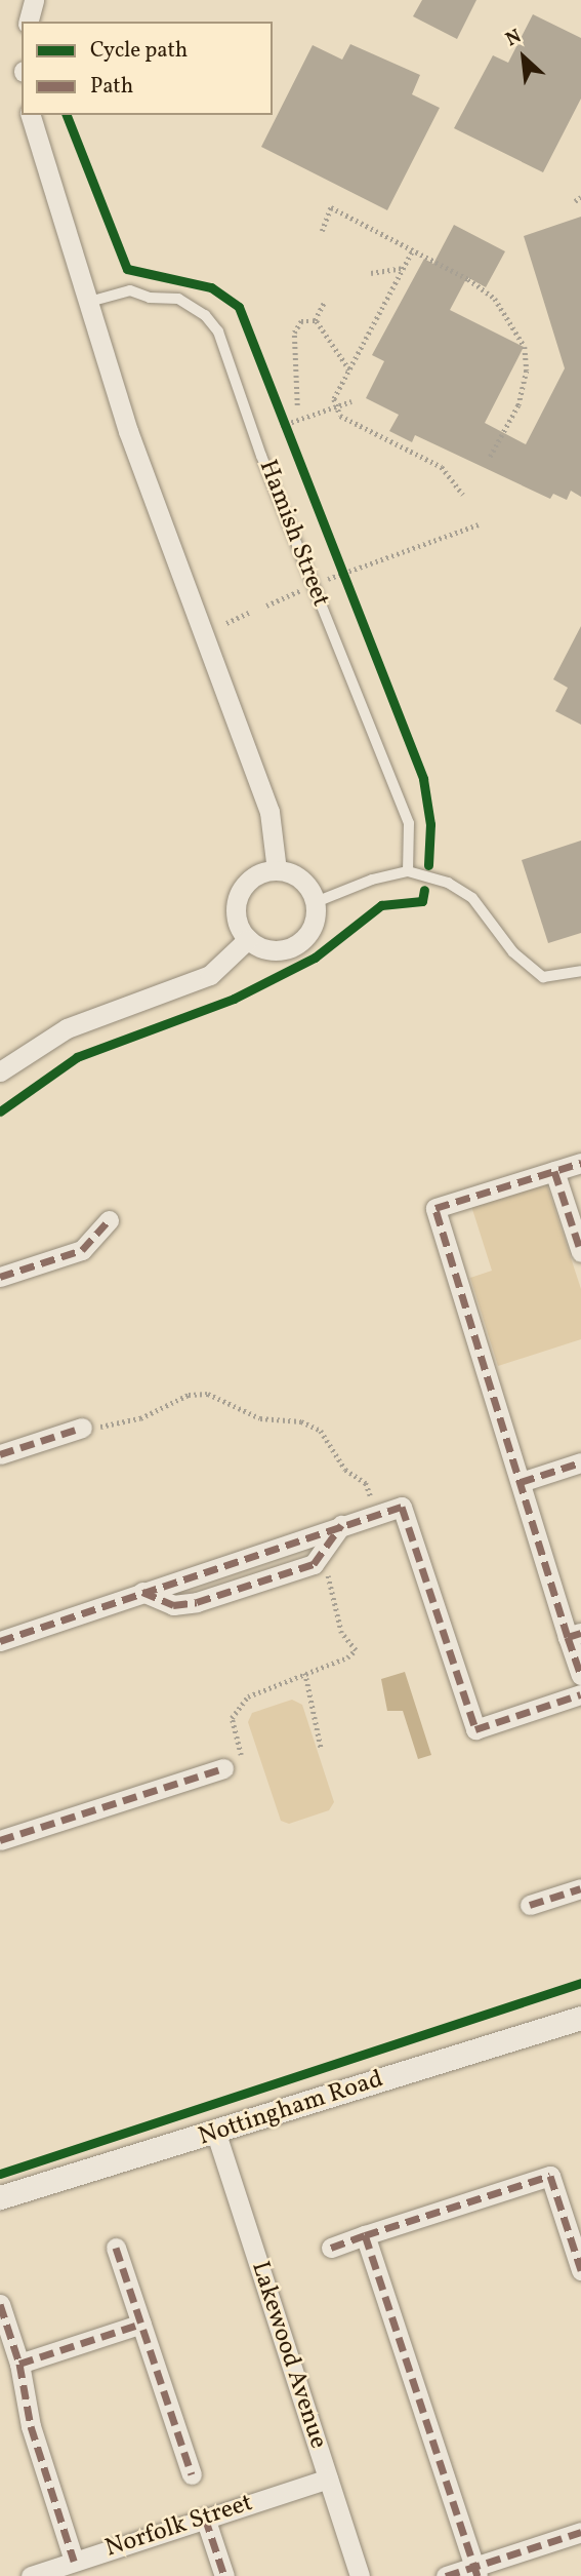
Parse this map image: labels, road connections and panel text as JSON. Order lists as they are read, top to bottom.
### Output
{
  "streets": {
    "street": ["Nottingham Road", "Lakewood Avenue", "Norfolk Street"],
    "lane": ["Hamish Street"]
  },
  "crossings": [
    ["Nottingham Road", "Lakewood Avenue"],
    ["Lakewood Avenue", "Norfolk Street"]
  ],
  "legend": ["Cycle path", "Path"],
  "north": "top left"
}
